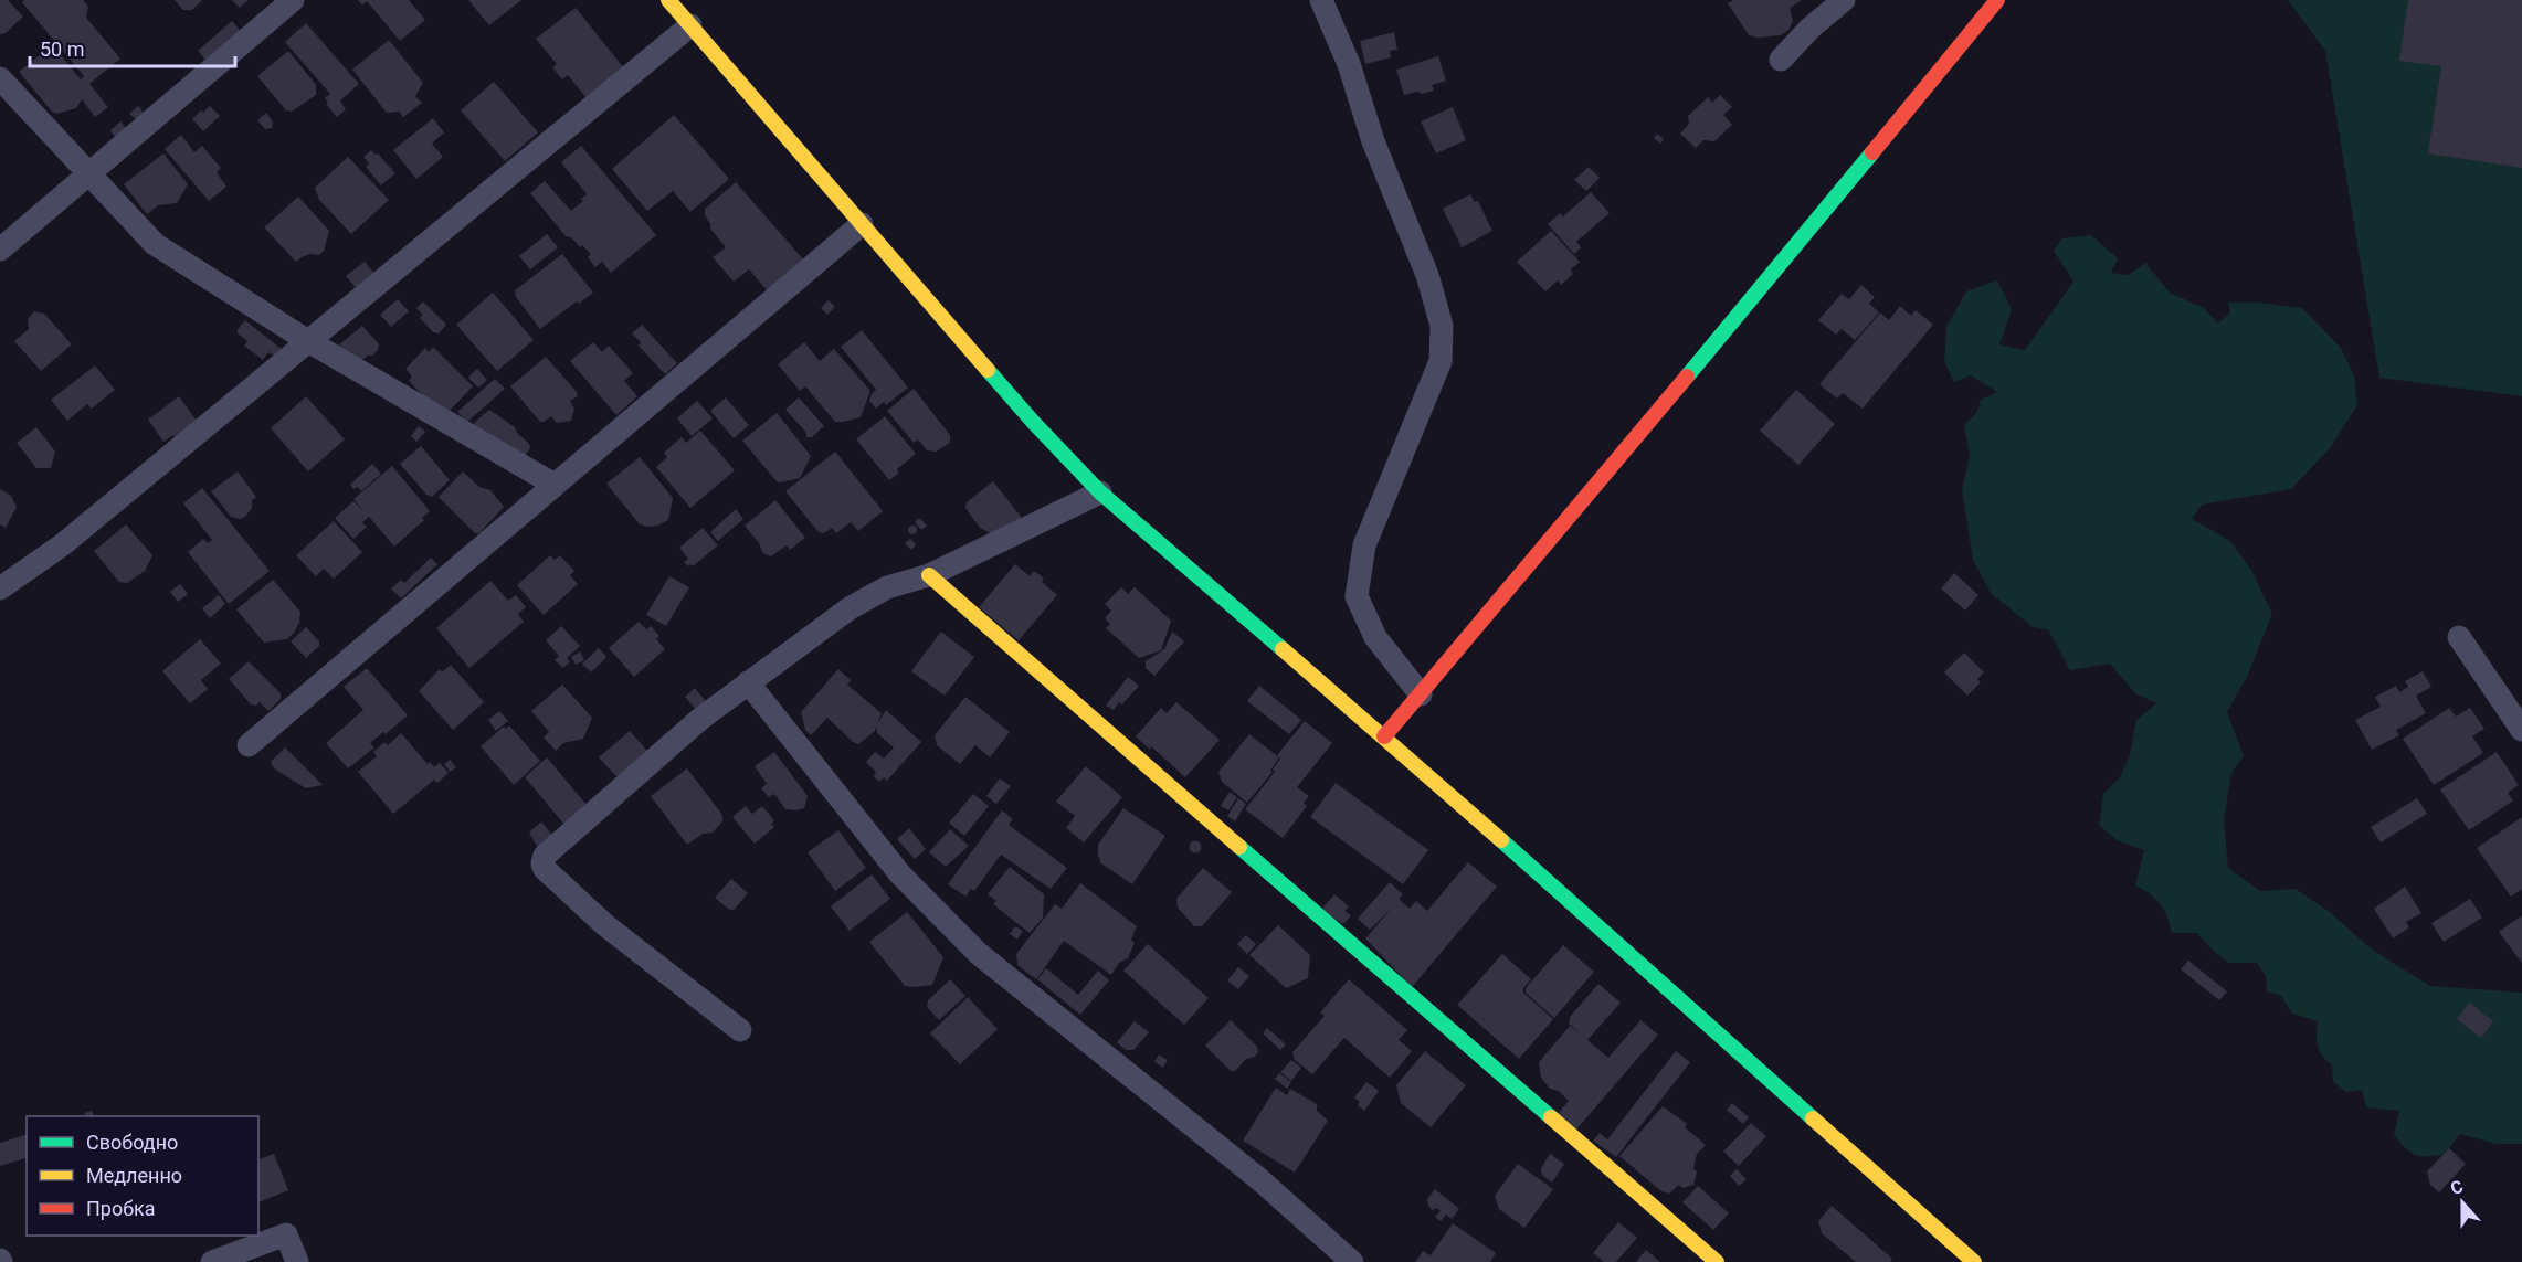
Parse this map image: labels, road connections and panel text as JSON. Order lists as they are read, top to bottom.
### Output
{
  "legend": ["Свободно", "Медленно", "Пробка"],
  "scale_bar": "50 m",
  "north": "top"
}
